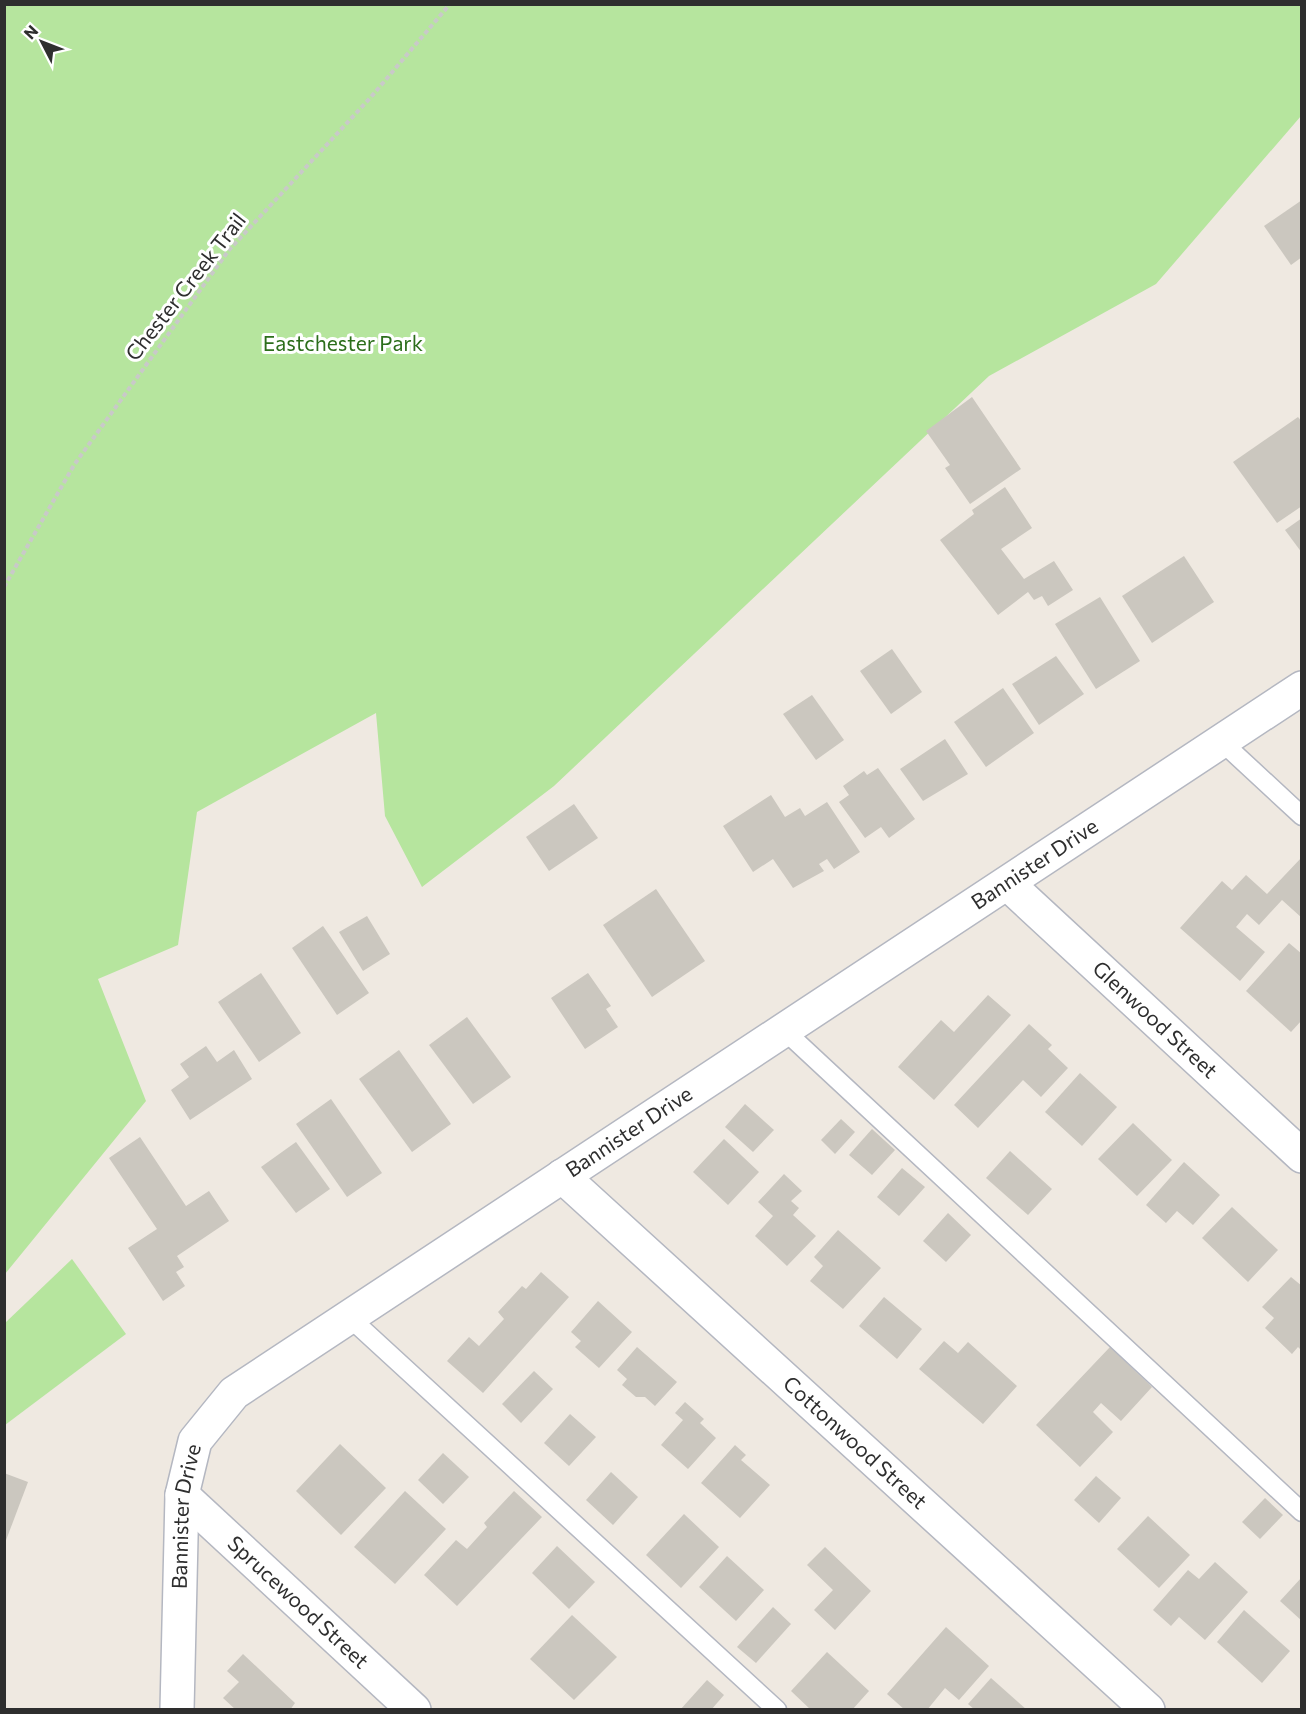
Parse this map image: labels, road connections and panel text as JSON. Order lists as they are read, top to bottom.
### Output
{
  "streets": {
    "street": [
      "Bannister Drive",
      "Glenwood Street",
      "Cottonwood Street",
      "Sprucewood Street"
    ],
    "path": ["Chester Creek Trail"]
  },
  "crossings": [
    ["Bannister Drive", "Glenwood Street"],
    ["Bannister Drive", "Cottonwood Street"],
    ["Bannister Drive", "Sprucewood Street"]
  ],
  "parks": ["Eastchester Park"],
  "north": "top left"
}
